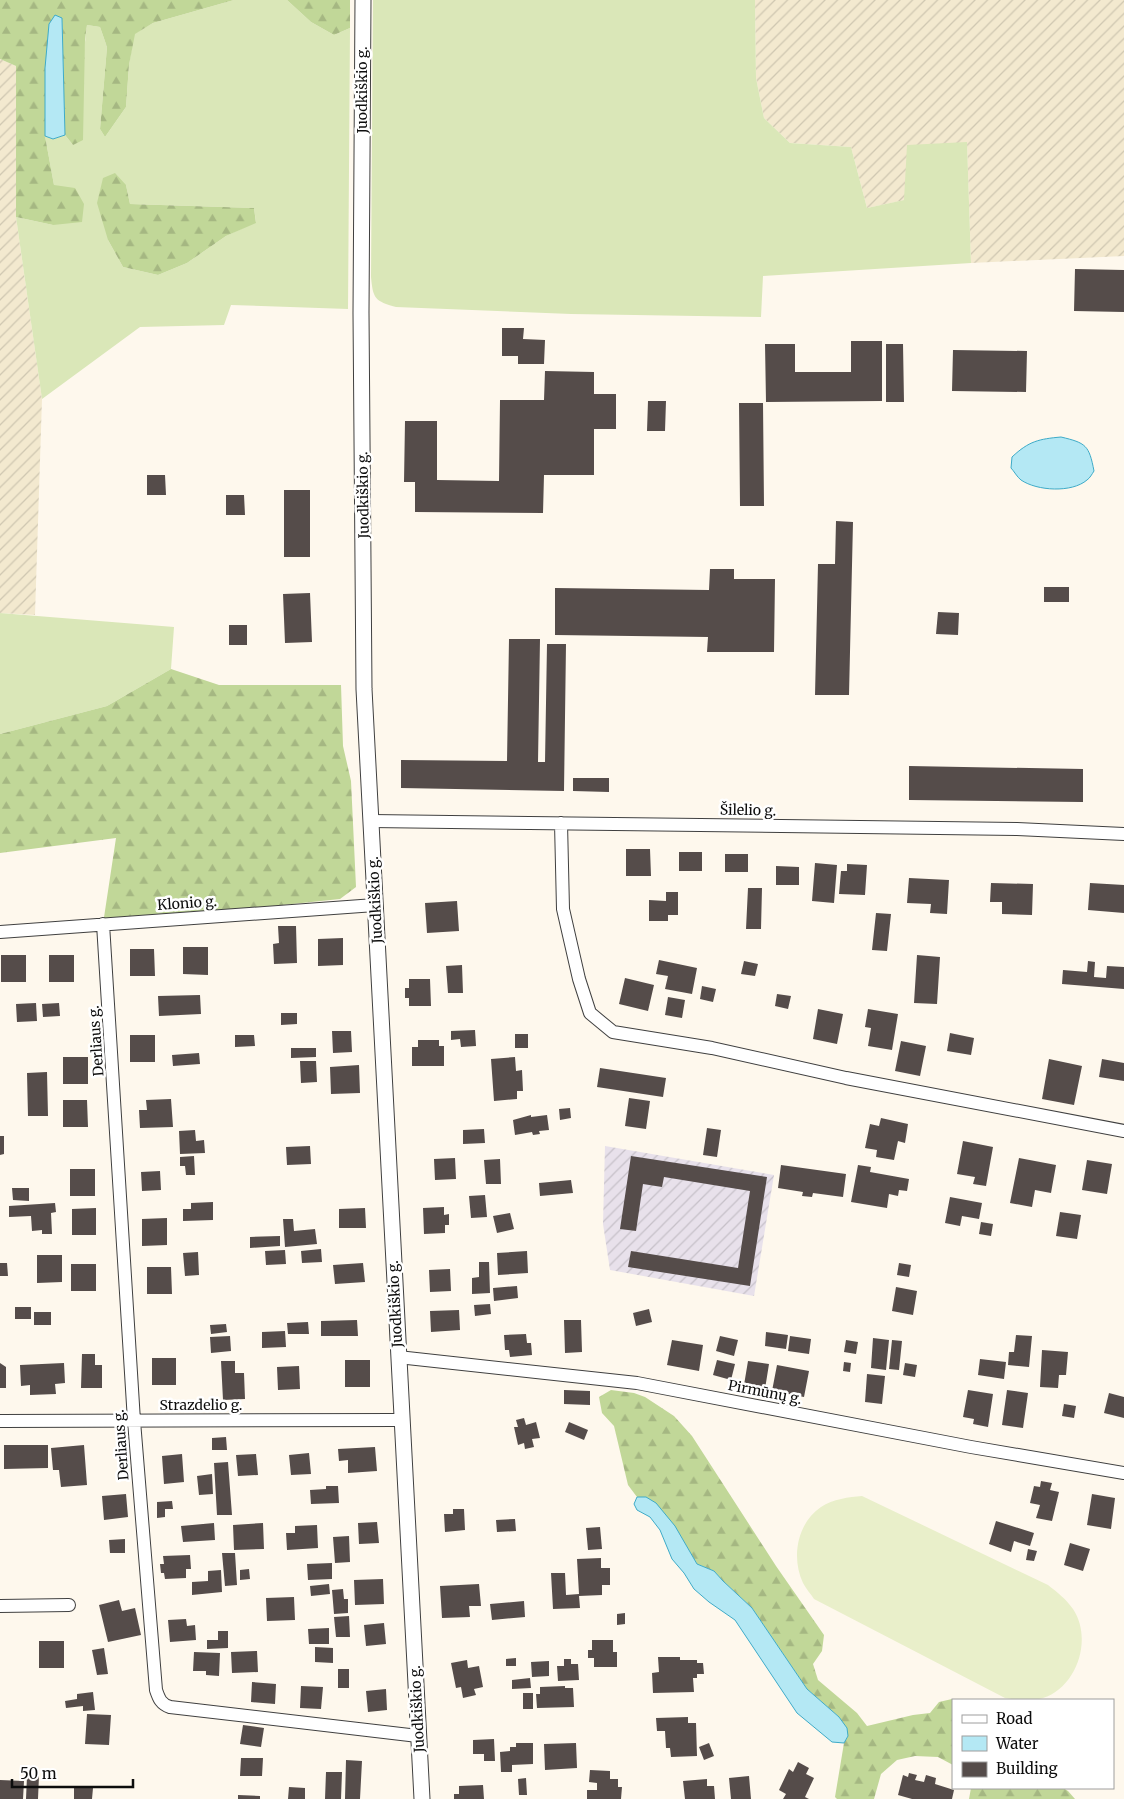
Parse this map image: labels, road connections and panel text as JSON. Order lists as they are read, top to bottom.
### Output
{
  "streets": {
    "street": [
      "Juodkiškio g.",
      "Šilelio g.",
      "Klonio g.",
      "Derliaus g.",
      "Pirmūnų g.",
      "Strazdelio g."
    ]
  },
  "crossings": [
    ["Juodkiškio g.", "Šilelio g."],
    ["Juodkiškio g.", "Klonio g."],
    ["Juodkiškio g.", "Derliaus g."],
    ["Juodkiškio g.", "Pirmūnų g."],
    ["Juodkiškio g.", "Strazdelio g."],
    ["Klonio g.", "Derliaus g."],
    ["Derliaus g.", "Strazdelio g."]
  ],
  "legend": ["Road", "Water", "Building"],
  "scale_bar": "50 m"
}
